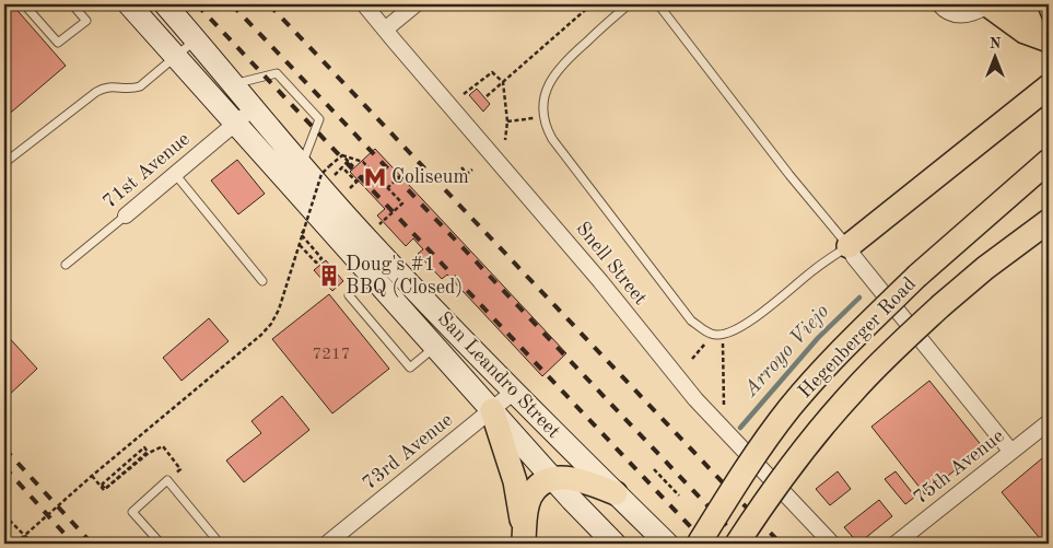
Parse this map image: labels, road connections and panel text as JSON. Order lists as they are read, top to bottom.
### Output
{
  "streets": {
    "main road": ["Hegenberger Road", "San Leandro Street"],
    "street": [
      "71st Avenue",
      "Snell Street",
      "73rd Avenue",
      "75th Avenue"
    ]
  },
  "crossings": [
    ["71st Avenue", "San Leandro Street"],
    ["San Leandro Street", "73rd Avenue"]
  ],
  "water": ["Arroyo Viejo"],
  "places": {
    "metro station": ["Coliseum"],
    "building": ["Doug's #1 BBQ (Closed)"]
  },
  "house_numbers": ["7217"],
  "north": "top"
}
